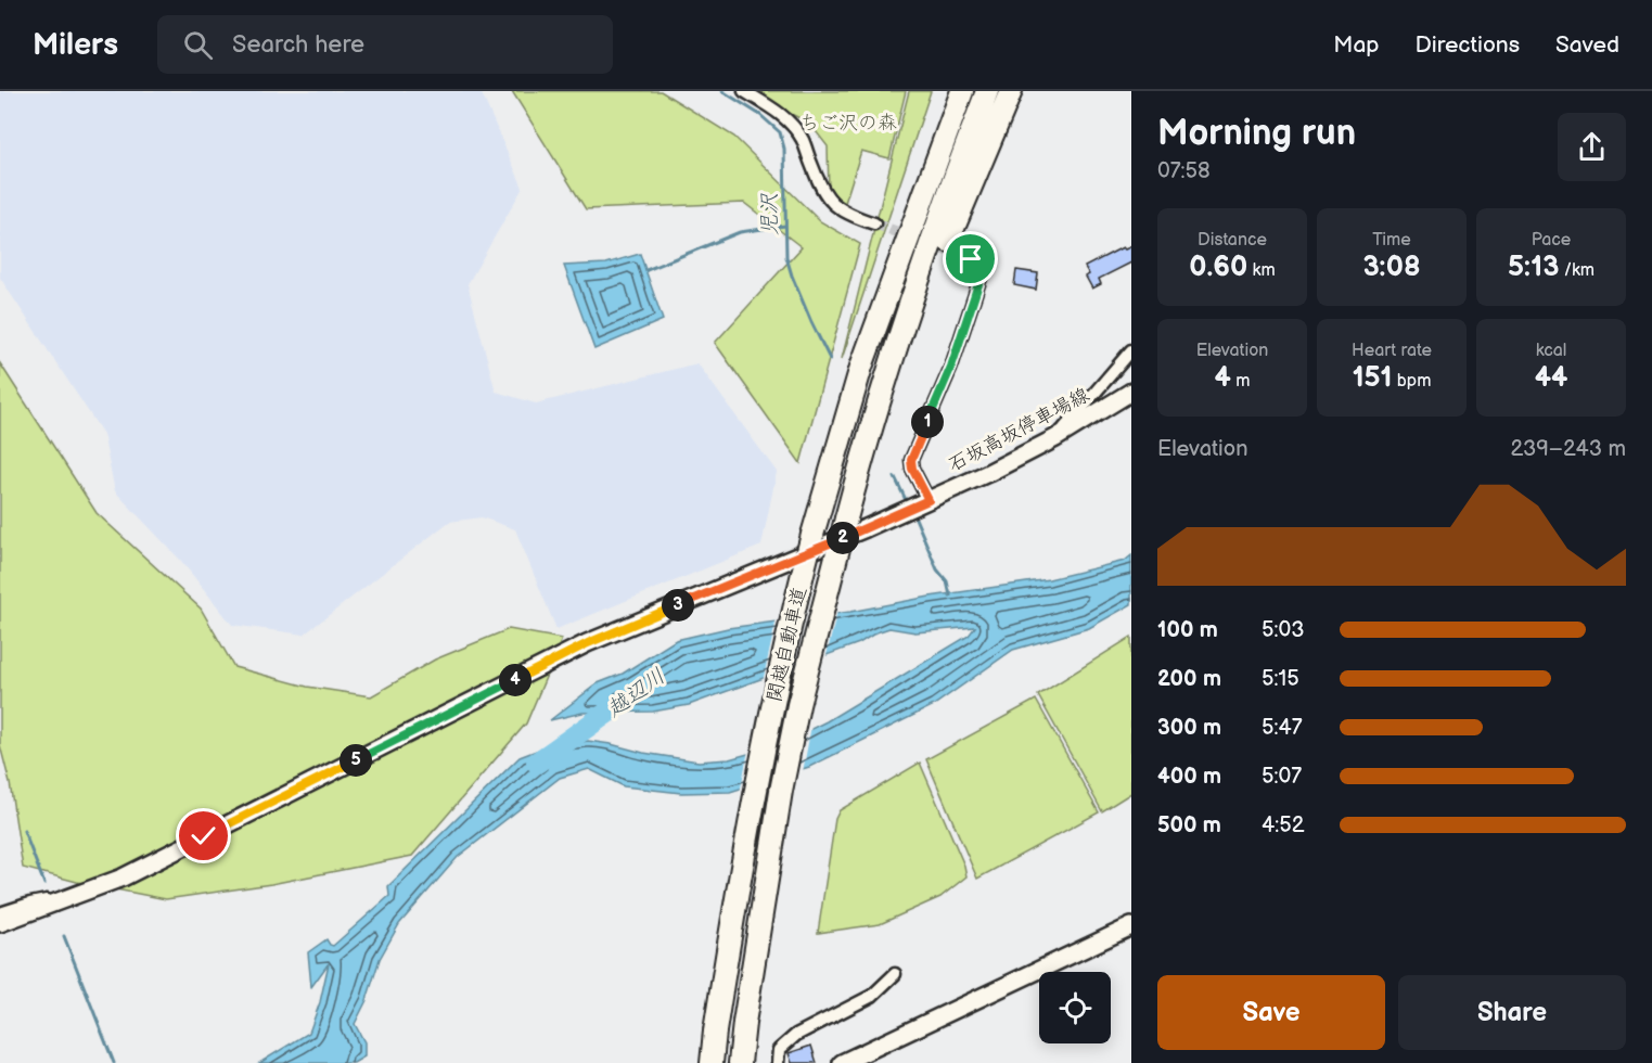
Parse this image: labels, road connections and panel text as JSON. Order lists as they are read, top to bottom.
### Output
{
  "streets": {
    "highway": ["関越自動車道"],
    "main road": ["石坂高坂停車場線"]
  },
  "water": ["児沢", "越辺川"],
  "parks": ["ちご沢の森"],
  "page": {
    "header": "Milers",
    "search": "Search here",
    "nav": ["Map", "Directions", "Saved"],
    "heading": ["Morning run", "07:58"],
    "stats": [
      ["Distance", "0.60 km"],
      ["Time", "3:08"],
      ["Pace", "5:13 /km"],
      ["Elevation", "4 m"],
      ["Heart rate", "151 bpm"],
      ["kcal", "44"]
    ],
    "pins": [
      "1",
      "2",
      "3",
      "4",
      "5"
    ],
    "chart": ["Elevation", "239–243 m"],
    "list": [
      {
        "name": "100 m",
        "note": "5:03"
      },
      {
        "name": "200 m",
        "note": "5:15"
      },
      {
        "name": "300 m",
        "note": "5:47"
      },
      {
        "name": "400 m",
        "note": "5:07"
      },
      {
        "name": "500 m",
        "note": "4:52"
      }
    ],
    "buttons": ["Save", "Share"]
  }
}
